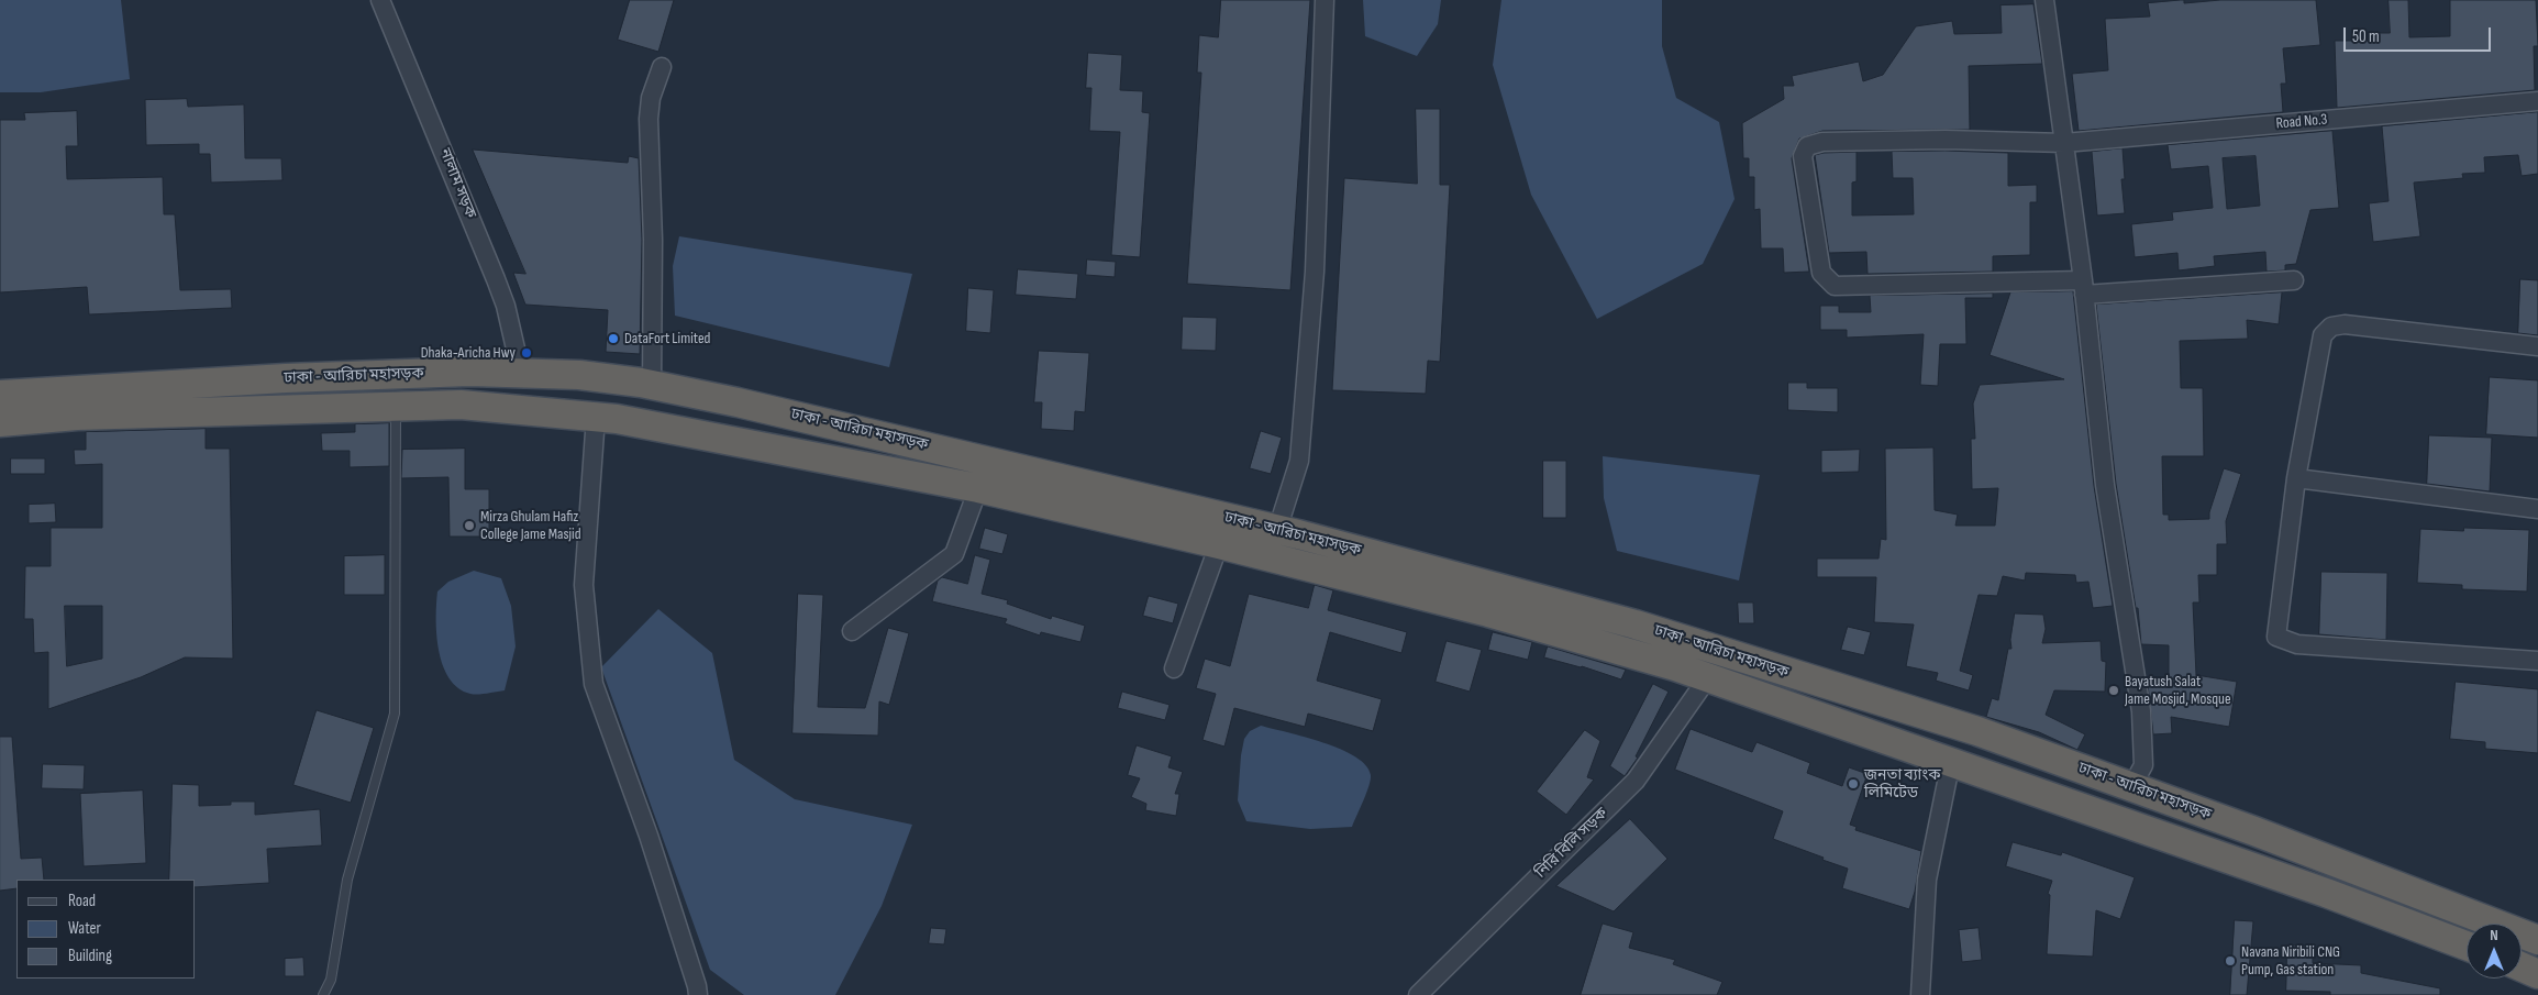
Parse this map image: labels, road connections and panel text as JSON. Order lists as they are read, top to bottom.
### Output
{
  "streets": {
    "highway": ["ঢাকা - আরিচা মহাসড়ক"],
    "street": ["Road No.3", "নালাম সড়ক", "নিরি বিলি সড়ক"]
  },
  "crossings": [
    ["নালাম সড়ক", "ঢাকা - আরিচা মহাসড়ক"]
  ],
  "places": [
    "DataFort Limited",
    "Dhaka-Aricha Hwy",
    "Mirza Ghulam Hafiz College Jame Masjid",
    "Bayatush Salat Jame Mosjid, Mosque",
    "জনতা ব্যাংক লিমিটেড",
    "Navana Niribili CNG Pump, Gas station"
  ],
  "legend": ["Road", "Water", "Building"],
  "scale_bar": "50 m",
  "north": "top"
}
